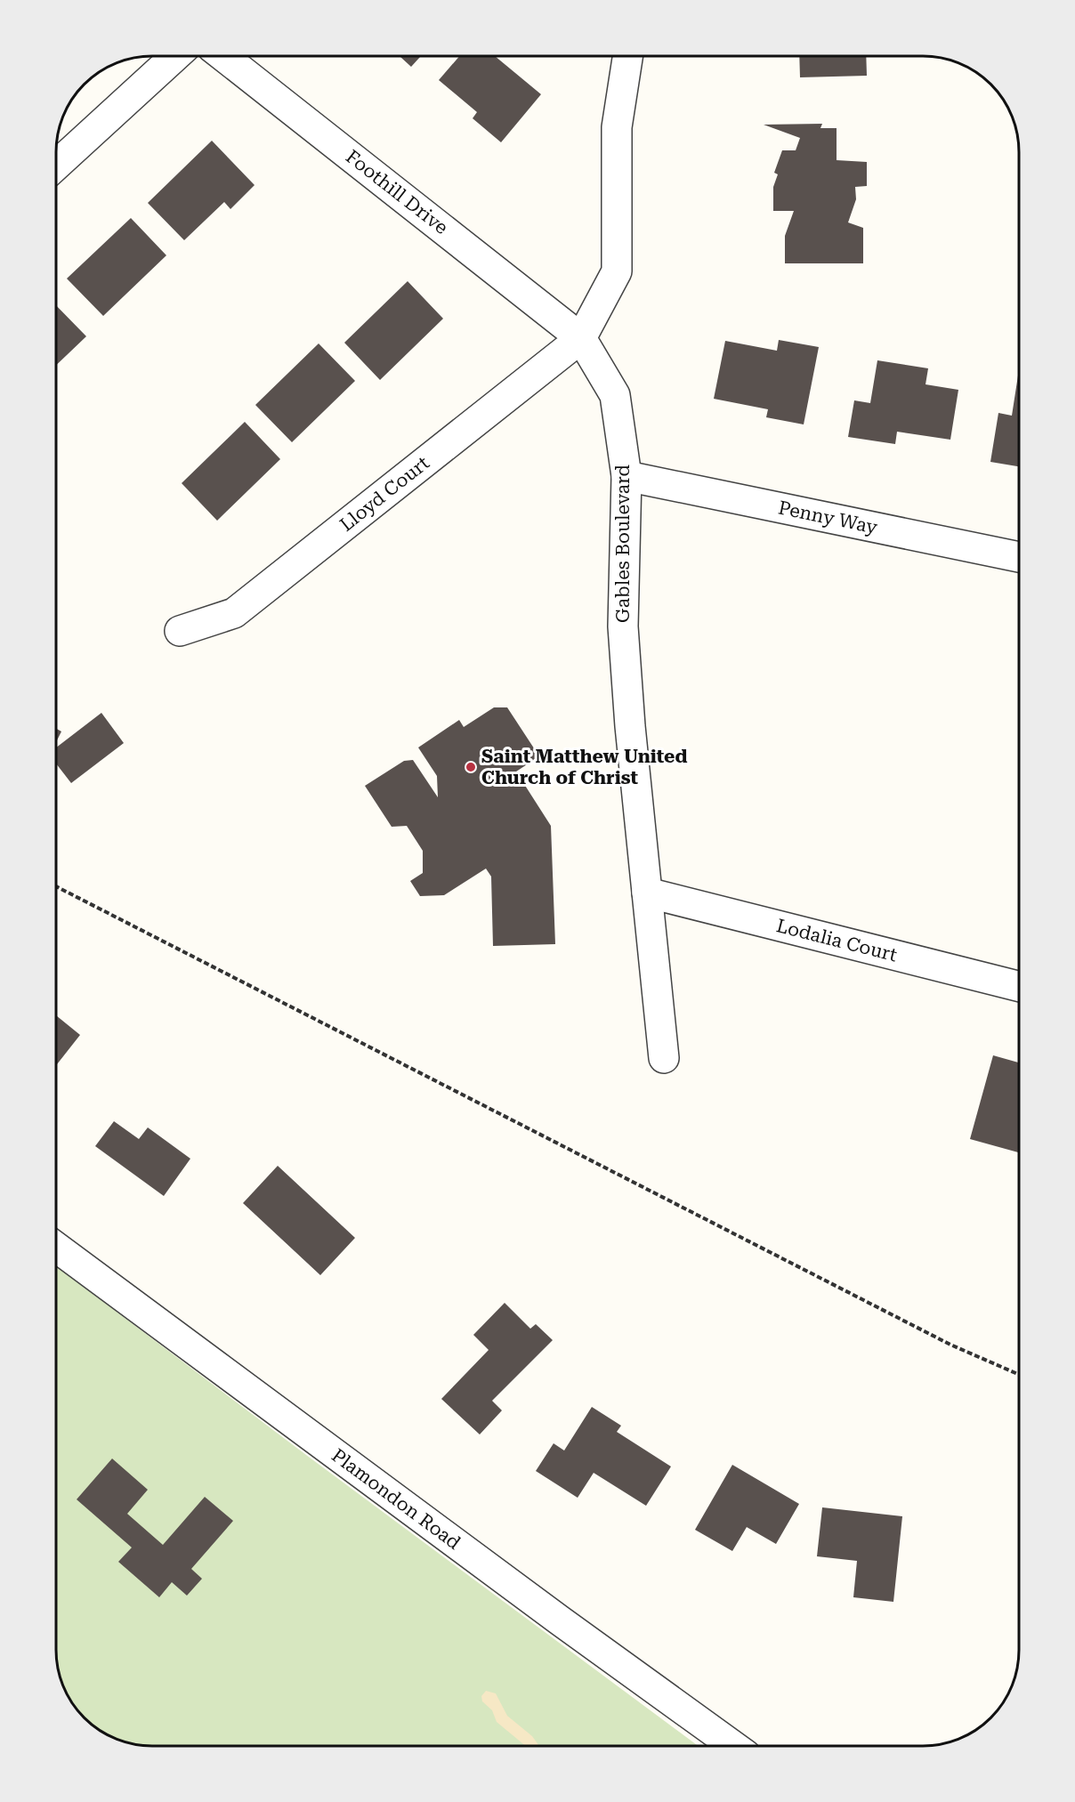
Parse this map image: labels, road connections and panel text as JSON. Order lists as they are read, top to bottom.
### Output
{
  "streets": {
    "street": [
      "Foothill Drive",
      "Lloyd Court",
      "Penny Way",
      "Gables Boulevard",
      "Lodalia Court",
      "Plamondon Road"
    ]
  },
  "crossings": [
    ["Foothill Drive", "Lloyd Court"],
    ["Foothill Drive", "Gables Boulevard"],
    ["Lloyd Court", "Gables Boulevard"],
    ["Penny Way", "Gables Boulevard"],
    ["Gables Boulevard", "Lodalia Court"]
  ],
  "places": ["Saint Matthew United Church of Christ"]
}
